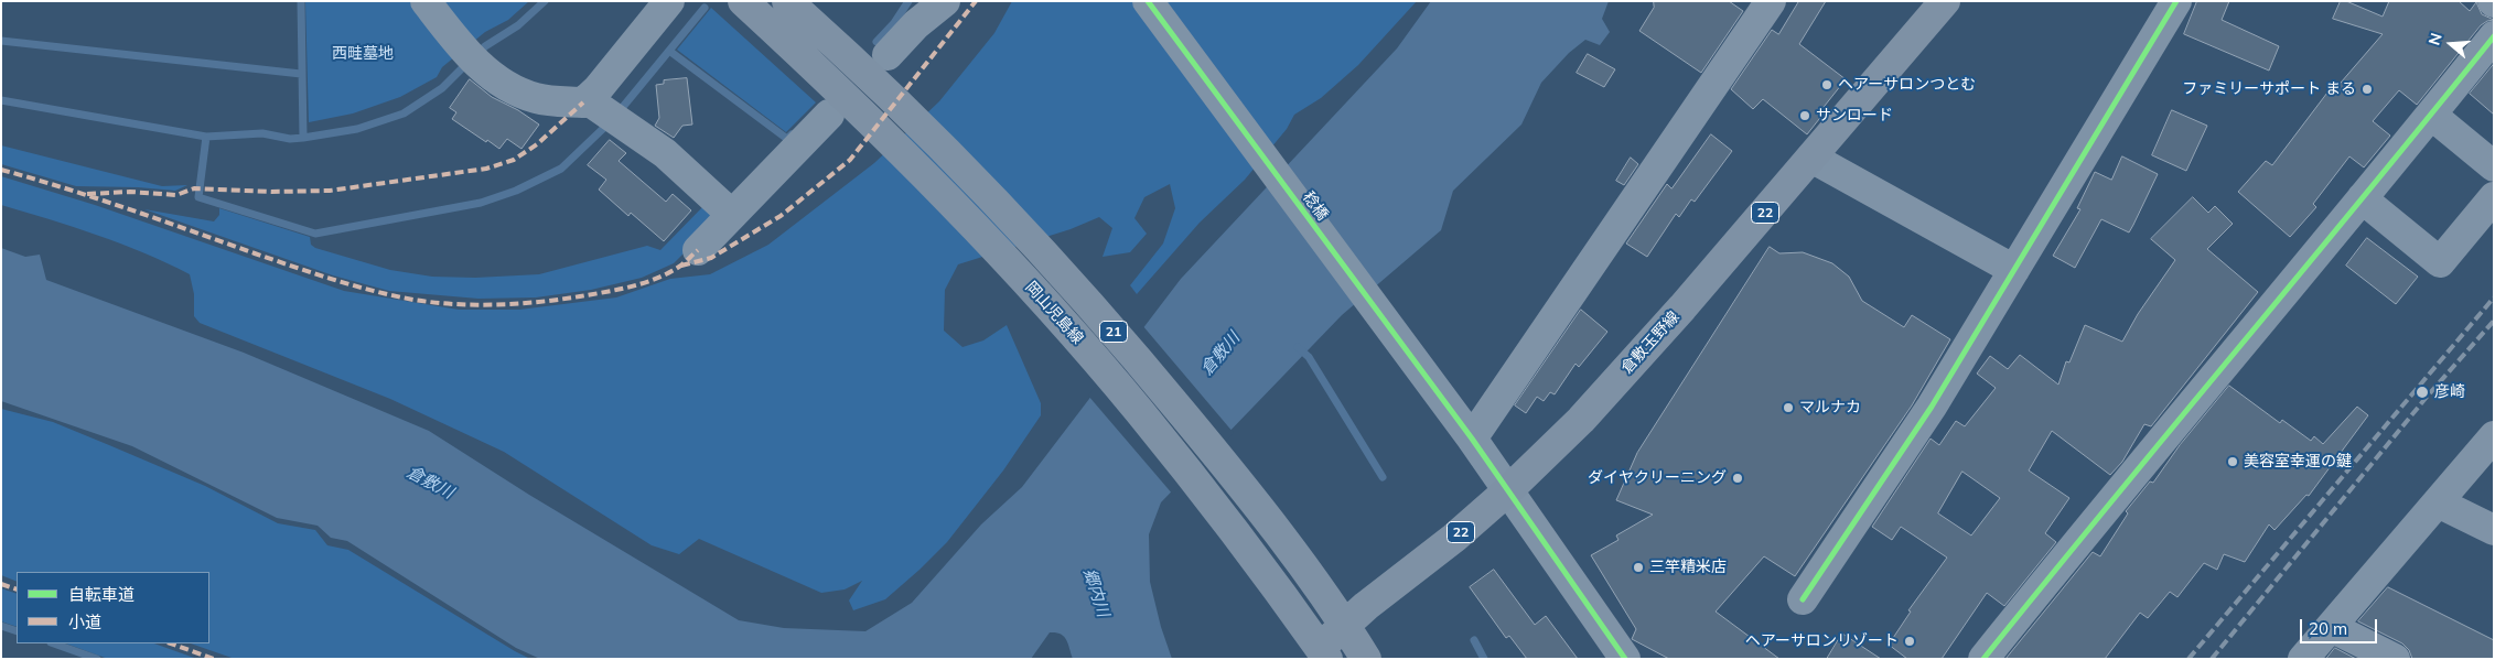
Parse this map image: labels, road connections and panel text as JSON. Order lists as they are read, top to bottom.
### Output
{
  "streets": {
    "main road": [
      "22",
      "岡山児島線",
      "21",
      "倉敷玉野線"
    ],
    "street": ["稔橋"]
  },
  "crossings": [
    ["稔橋", "倉敷玉野線"],
    ["岡山児島線", "倉敷玉野線"],
    ["21", "倉敷玉野線"]
  ],
  "water": ["倉敷川", "郷内川"],
  "parks": ["西畦墓地"],
  "places": [
    "ヘアーサロンつとむ",
    "ファミリーサポート まる",
    "サンロード",
    "彦崎",
    "マルナカ",
    "美容室幸運の鍵",
    "ダイヤクリーニング",
    "三竿精米店",
    "ヘアーサロンリゾート"
  ],
  "legend": ["自転車道", "小道"],
  "scale_bar": "20 m",
  "north": "left"
}
